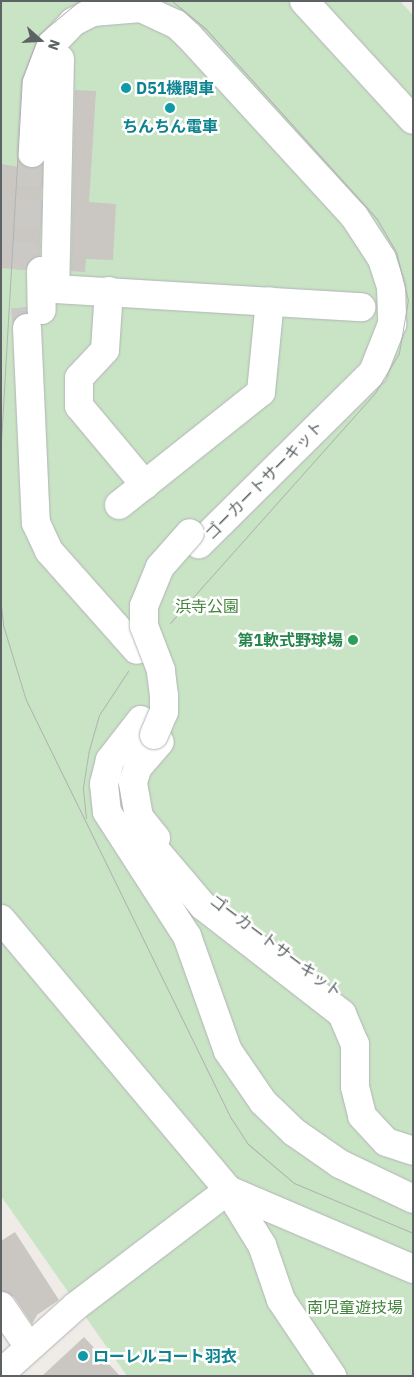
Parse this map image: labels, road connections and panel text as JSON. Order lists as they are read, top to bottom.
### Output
{
  "streets": {
    "street": ["ゴーカートサーキット"]
  },
  "parks": ["浜寺公園", "南児童遊技場"],
  "places": [
    "D51機関車",
    "ちんちん電車",
    "第1軟式野球場",
    "ローレルコート羽衣"
  ],
  "north": "right"
}
